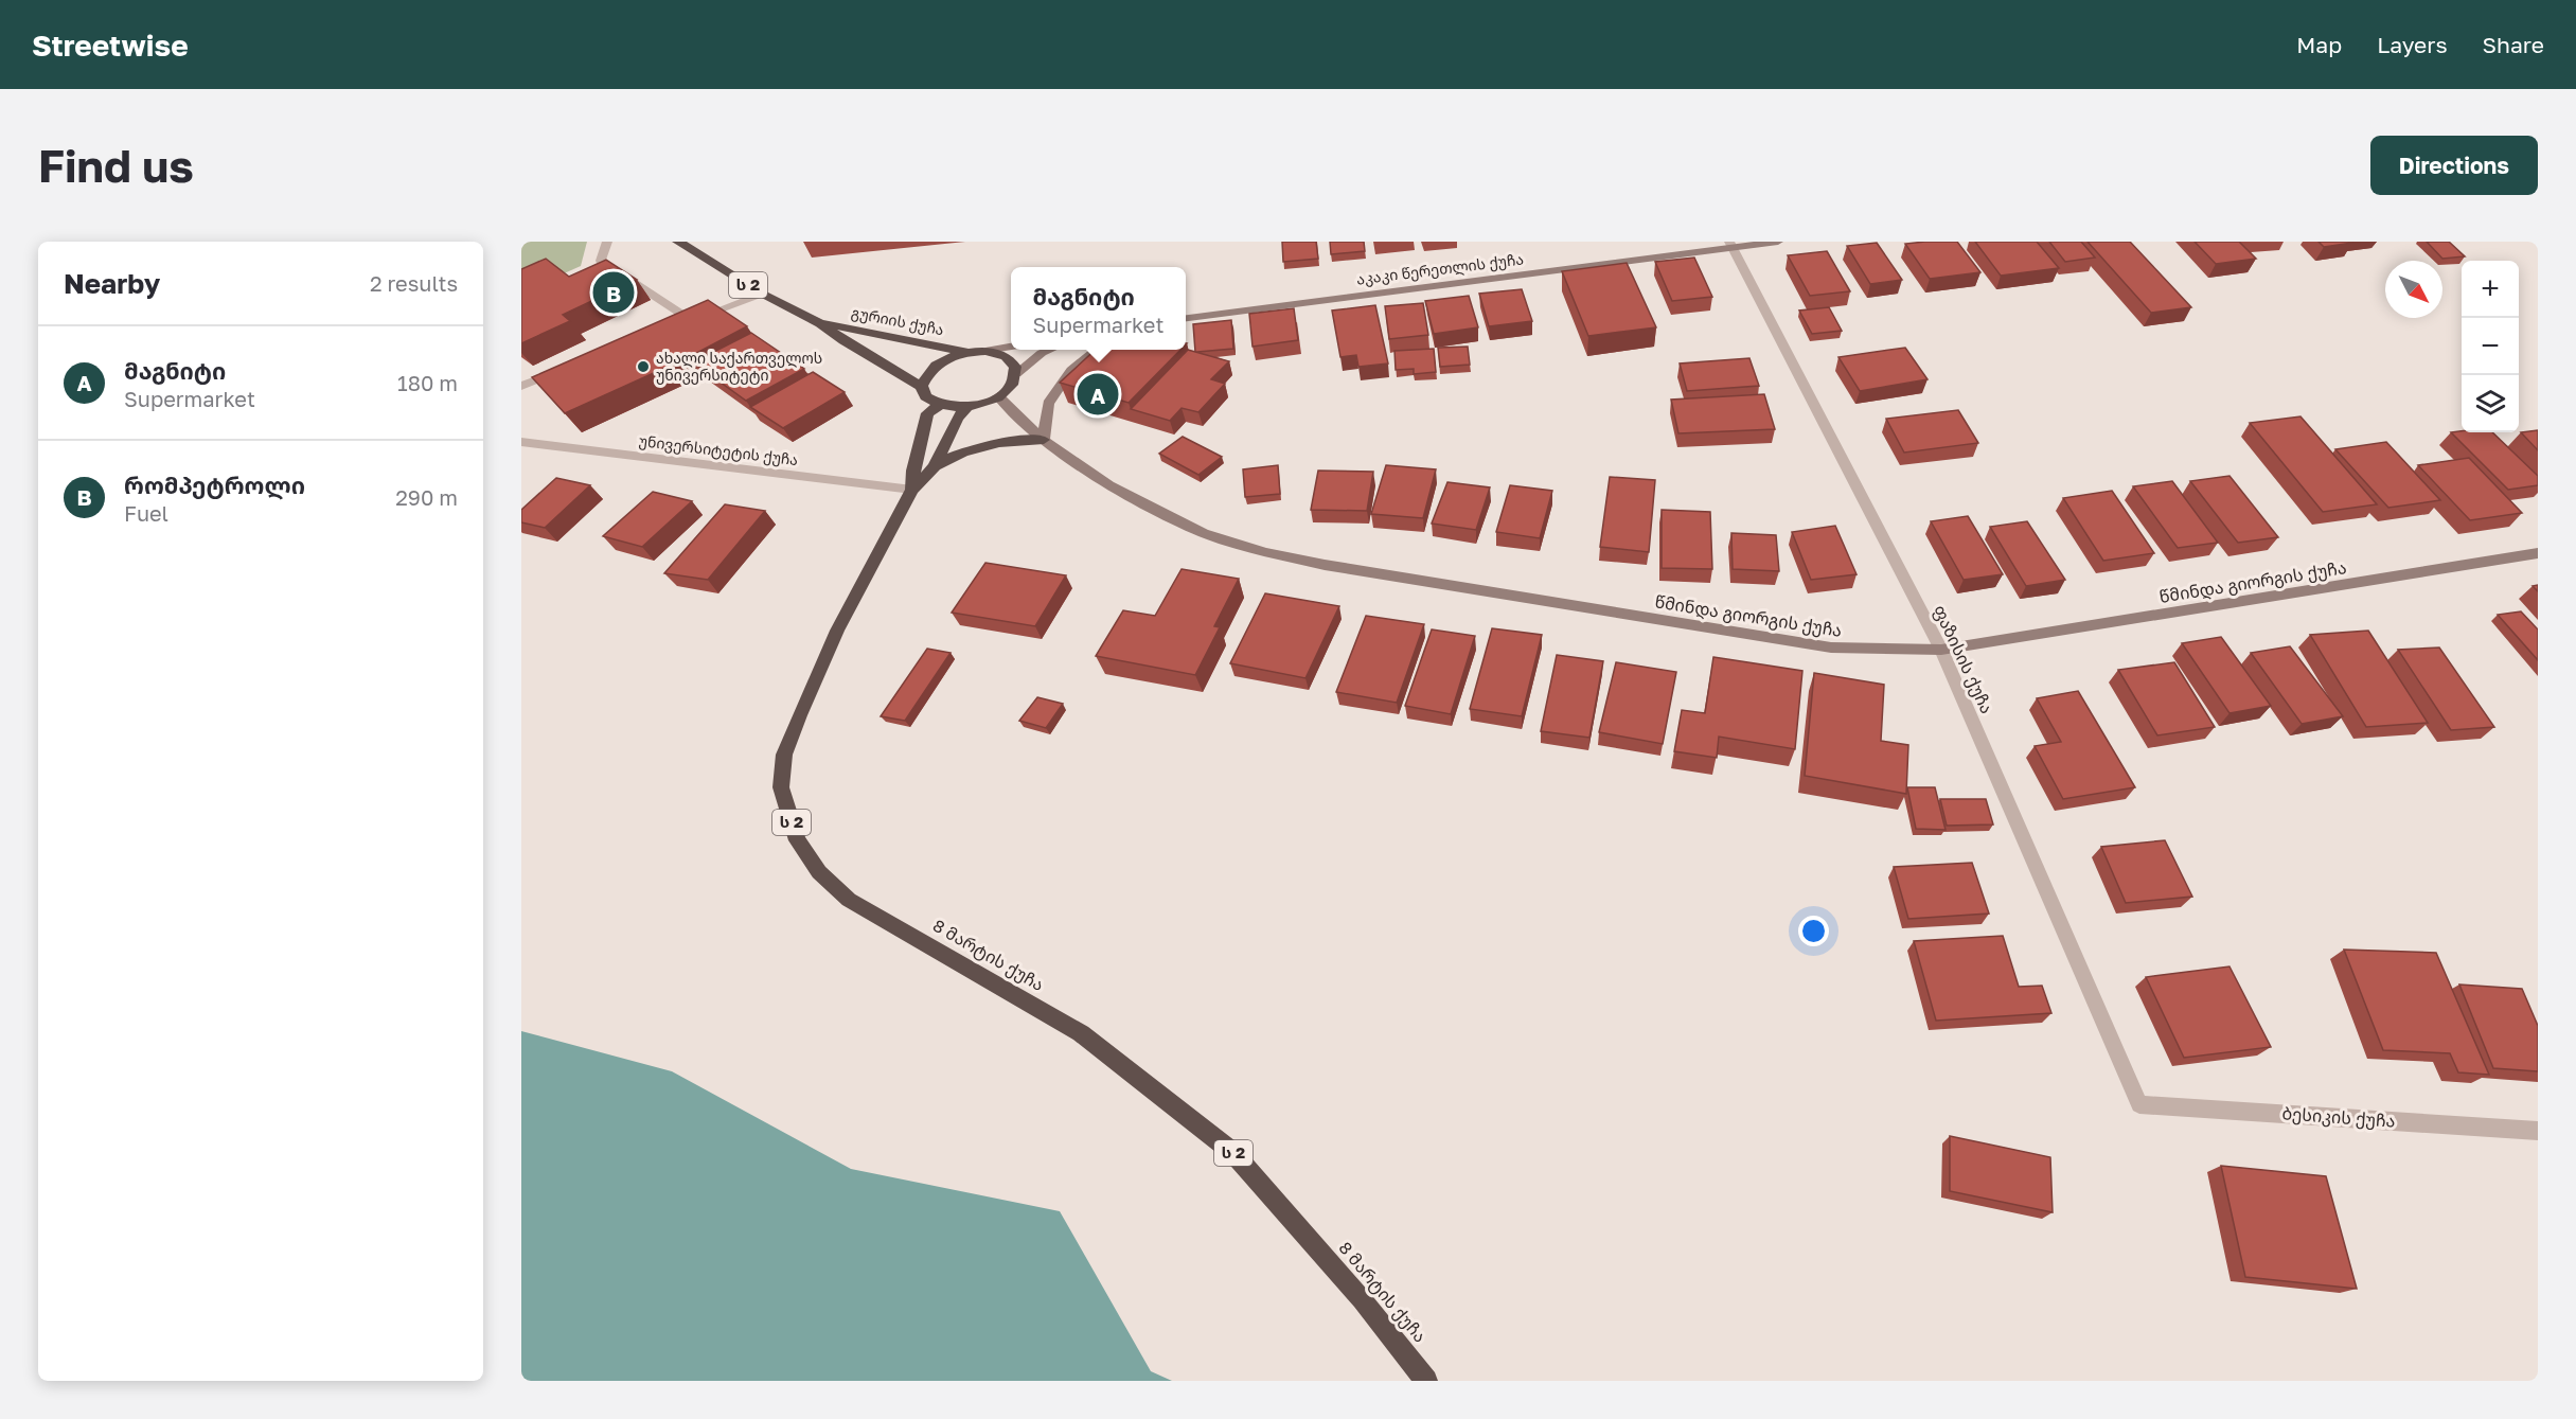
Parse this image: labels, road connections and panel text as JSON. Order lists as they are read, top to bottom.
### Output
{
  "streets": {
    "highway": ["ს 2", "გურიის ქუჩა", "8 მარტის ქუჩა"],
    "main road": ["აკაკი წერეთლის ქუჩა", "წმინდა გიორგის ქუჩა"],
    "street": ["უნივერსიტეტის ქუჩა", "ფაზისის ქუჩა", "ბესიკის ქუჩა"]
  },
  "crossings": [
    ["აკაკი წერეთლის ქუჩა", "ფაზისის ქუჩა"],
    ["გურიის ქუჩა", "წმინდა გიორგის ქუჩა"],
    ["გურიის ქუჩა", "8 მარტის ქუჩა"],
    ["უნივერსიტეტის ქუჩა", "8 მარტის ქუჩა"],
    ["წმინდა გიორგის ქუჩა", "ფაზისის ქუჩა"],
    ["წმინდა გიორგის ქუჩა", "8 მარტის ქუჩა"],
    ["ფაზისის ქუჩა", "ბესიკის ქუჩა"]
  ],
  "places": ["ახალი საქართველოს უნივერსიტეტი"],
  "north": "bottom right",
  "page": {
    "header": "Streetwise",
    "nav": ["Map", "Layers", "Share"],
    "buttons": "Directions",
    "title": "Find us",
    "heading": ["Nearby", "2 results"],
    "map_buttons": ["+", "−"],
    "popup": ["მაგნიტი", "Supermarket"],
    "pins": ["B", "A"],
    "list": [
      {
        "mark": "A",
        "name": "მაგნიტი",
        "note": "Supermarket",
        "value": "180 m"
      },
      {
        "mark": "B",
        "name": "რომპეტროლი",
        "note": "Fuel",
        "value": "290 m"
      }
    ]
  }
}
